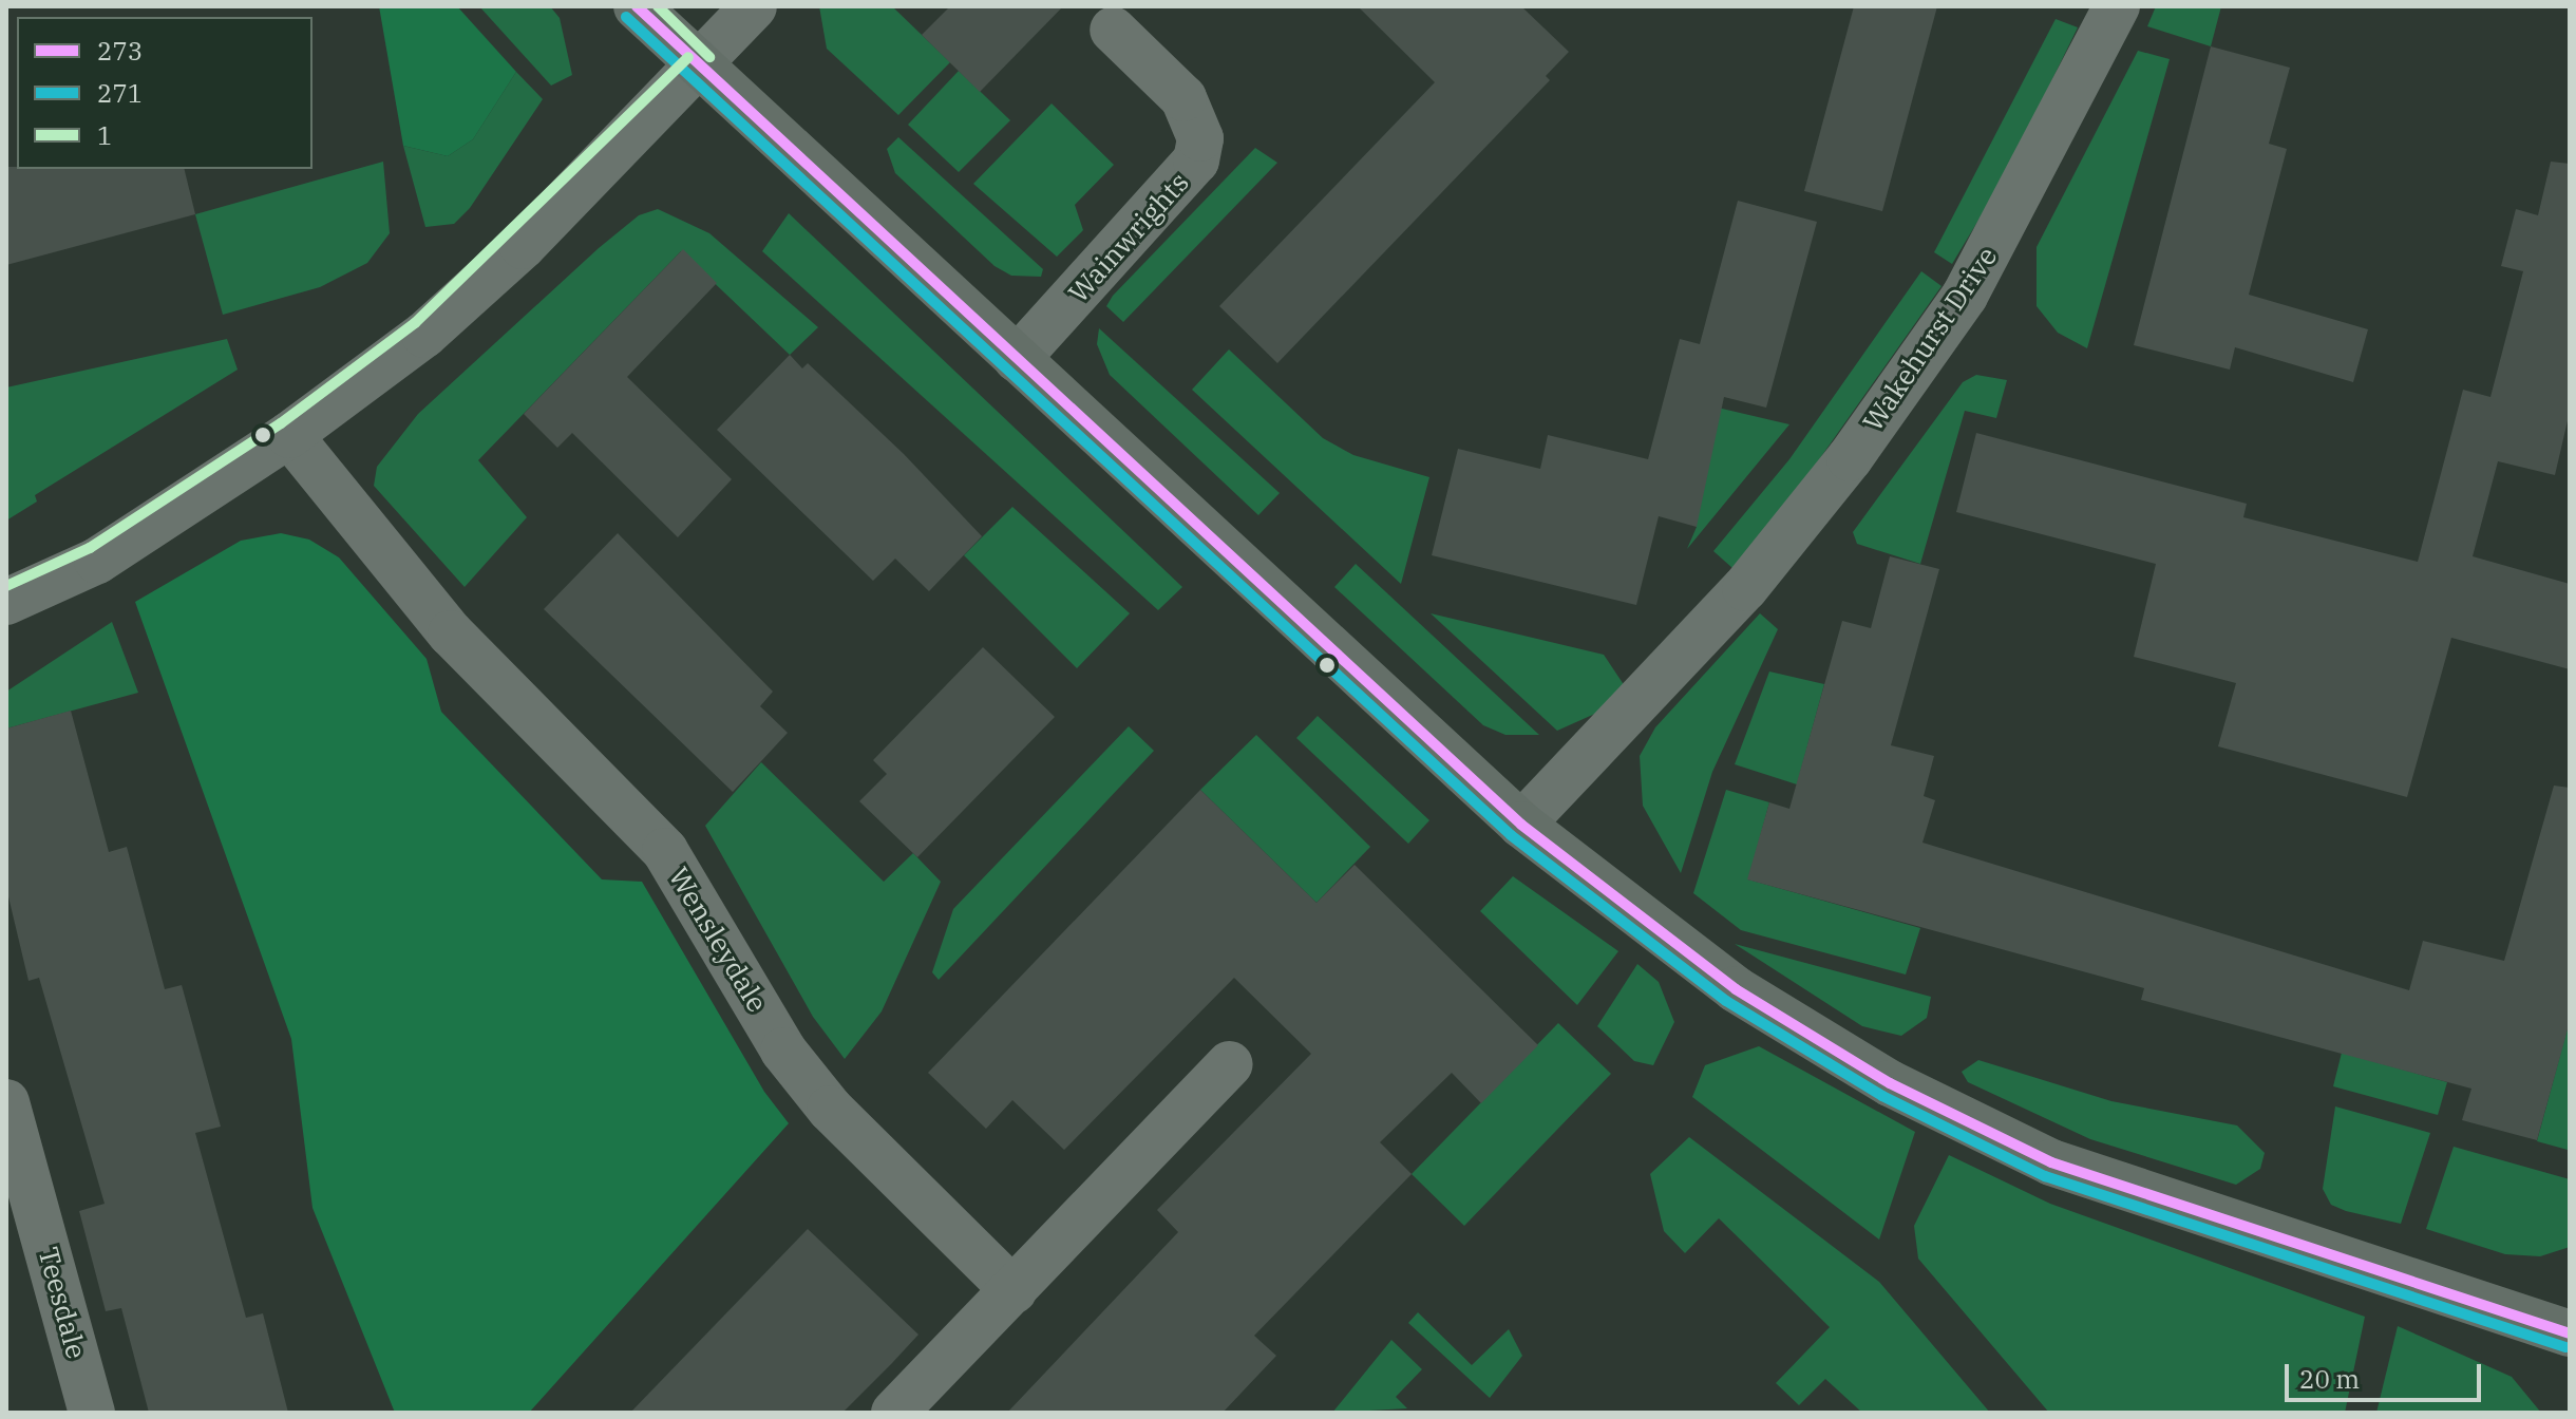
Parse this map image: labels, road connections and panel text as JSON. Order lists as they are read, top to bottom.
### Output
{
  "streets": {
    "street": [
      "Wainwrights",
      "Wakehurst Drive",
      "Wensleydale",
      "Teesdale"
    ]
  },
  "lines": ["transit line 273", "transit line 1", "transit line 271"],
  "legend": ["273", "271", "1"],
  "scale_bar": "20 m"
}
